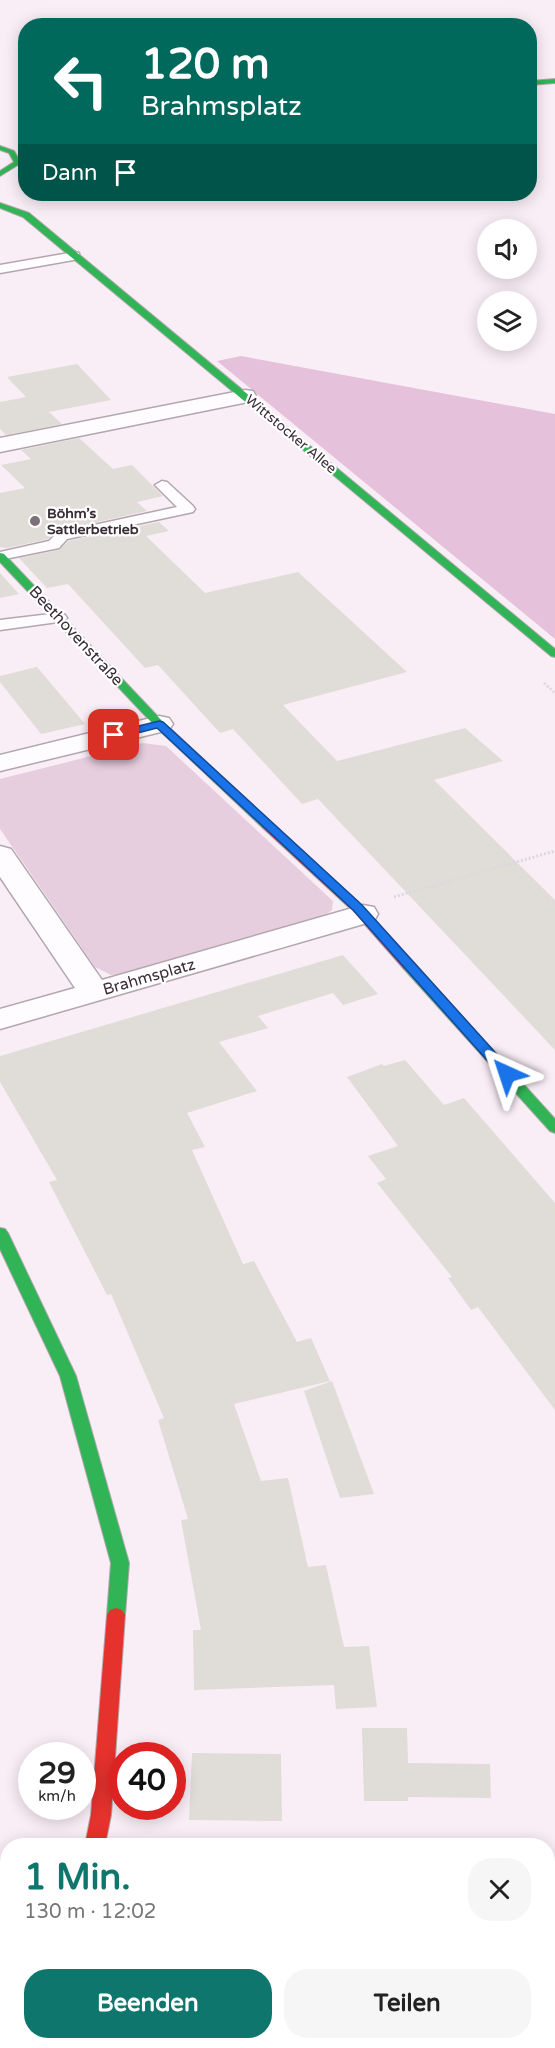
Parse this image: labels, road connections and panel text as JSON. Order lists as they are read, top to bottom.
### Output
{
  "streets": {
    "main road": ["Wittstocker Allee", "Beethovenstraße"],
    "street": ["Brahmsplatz"]
  },
  "crossings": [
    ["Beethovenstraße", "Brahmsplatz"]
  ],
  "places": ["Böhm’s Sattlerbetrieb"],
  "page": {
    "turn": ["120 m", "Brahmsplatz"],
    "then": "Dann",
    "speed": "29 km/h",
    "limit": "40",
    "heading": ["1 Min.", "130 m · 12:02"],
    "buttons": ["Beenden", "Teilen"]
  }
}
